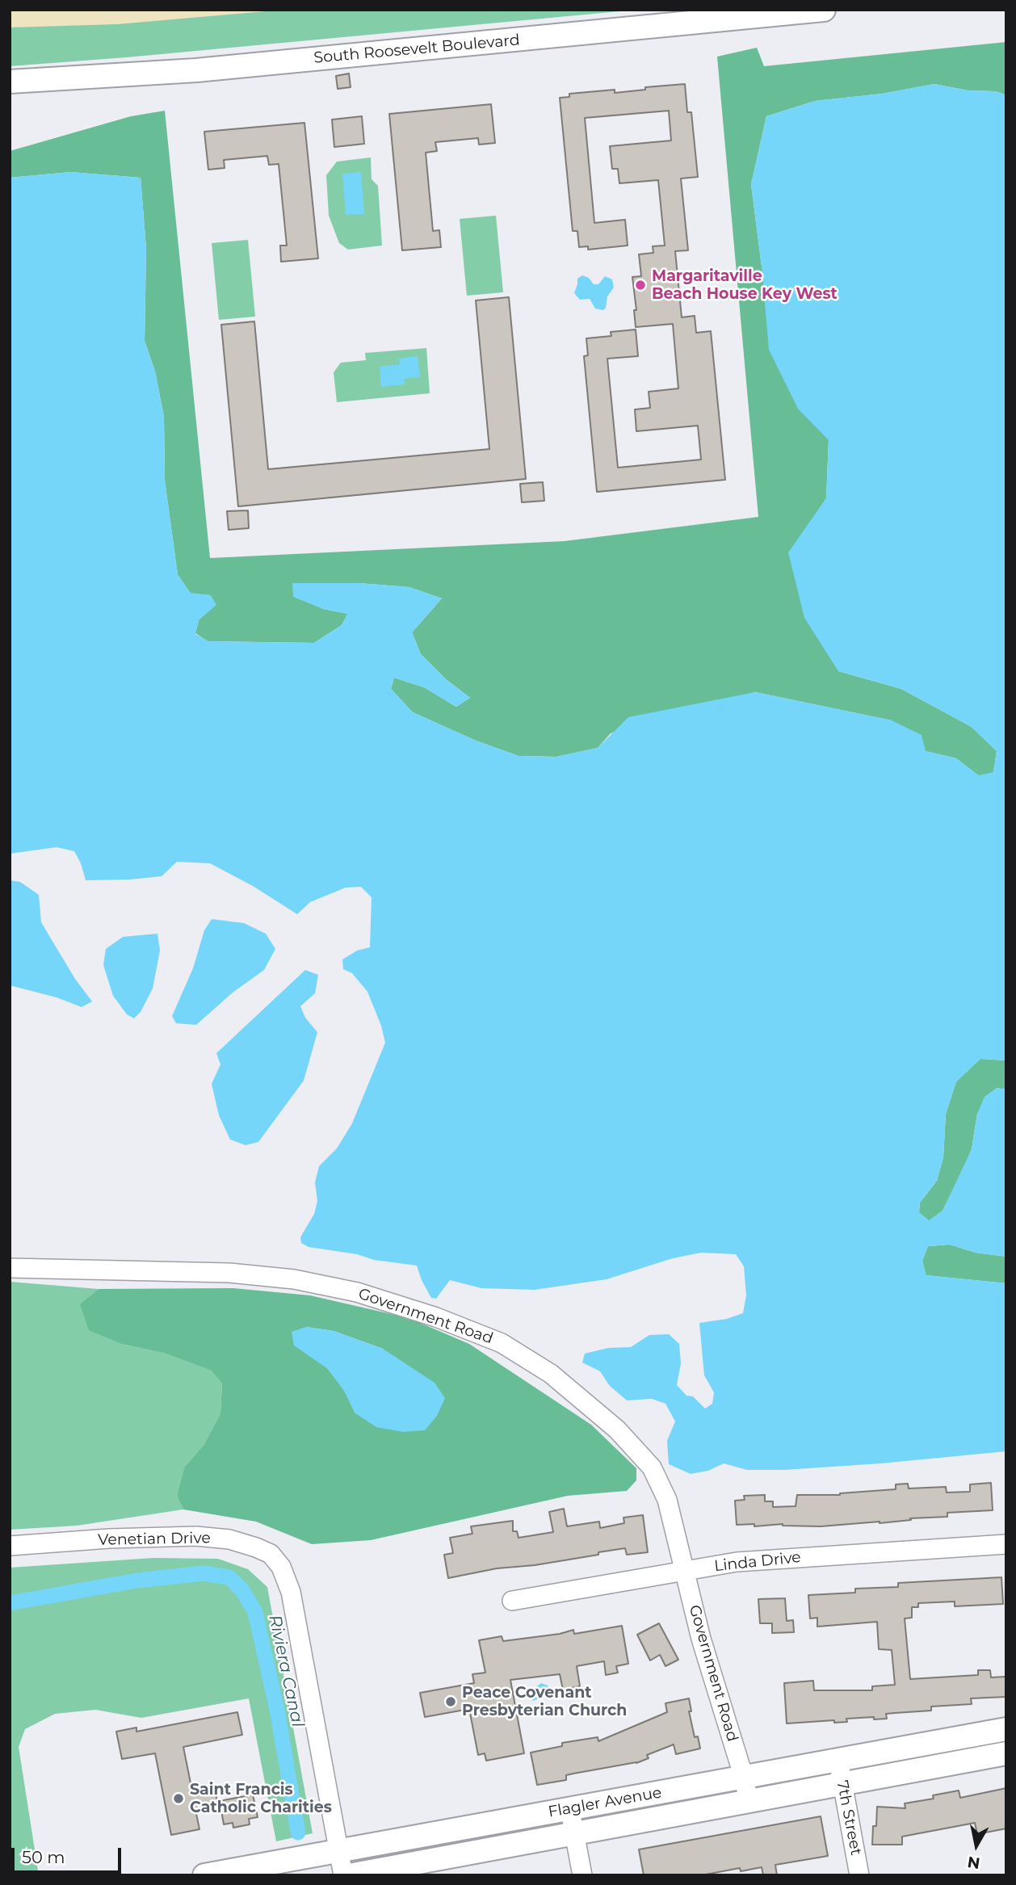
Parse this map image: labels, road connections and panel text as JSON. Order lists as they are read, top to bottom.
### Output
{
  "streets": {
    "main road": ["South Roosevelt Boulevard", "Flagler Avenue"],
    "street": [
      "Government Road",
      "Venetian Drive",
      "Linda Drive",
      "7th Street"
    ]
  },
  "crossings": [
    ["Government Road", "Linda Drive"],
    ["Government Road", "Flagler Avenue"],
    ["Venetian Drive", "Flagler Avenue"],
    ["Flagler Avenue", "7th Street"]
  ],
  "water": ["Riviera Canal"],
  "places": ["Margaritaville Beach House Key West", "Peace Covenant Presbyterian Church", "Saint Francis Catholic Charities"],
  "scale_bar": "50 m",
  "north": "bottom"
}
